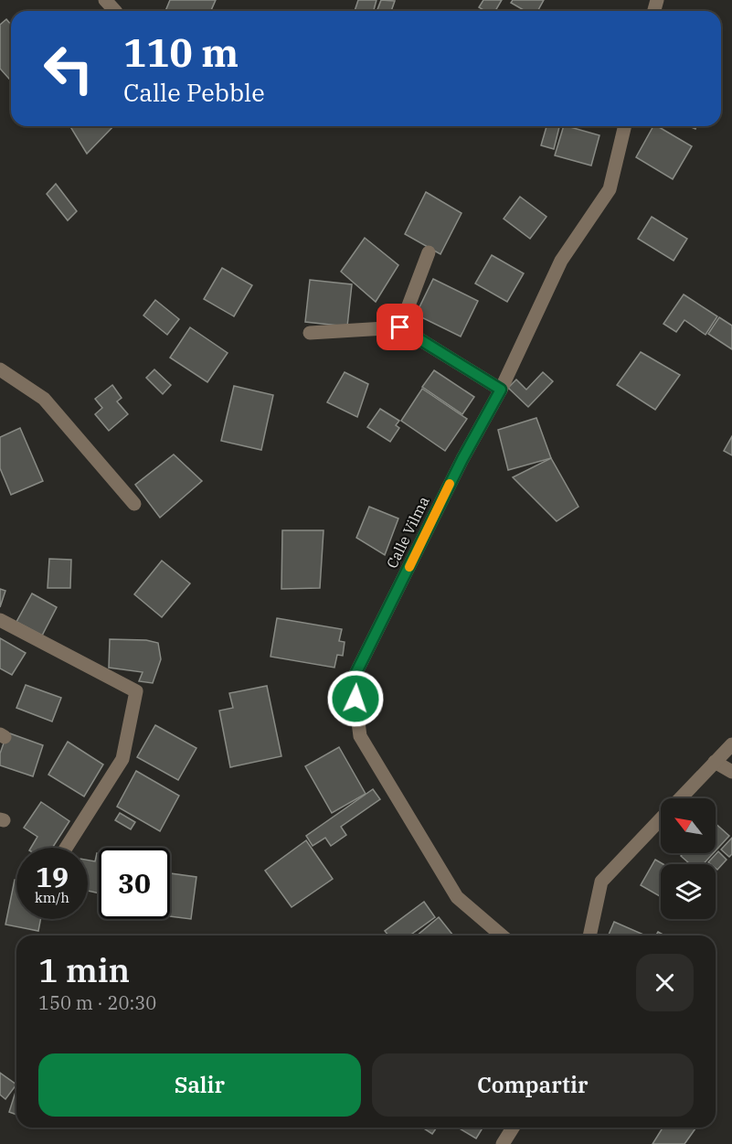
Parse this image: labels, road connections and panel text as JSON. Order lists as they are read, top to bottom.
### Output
{
  "streets": {
    "street": ["Calle Vilma"]
  },
  "north": "top left",
  "page": {
    "turn": ["110 m", "Calle Pebble"],
    "speed": "19 km/h",
    "limit": "30",
    "heading": ["1 min", "150 m · 20:30"],
    "buttons": ["Salir", "Compartir"]
  }
}
